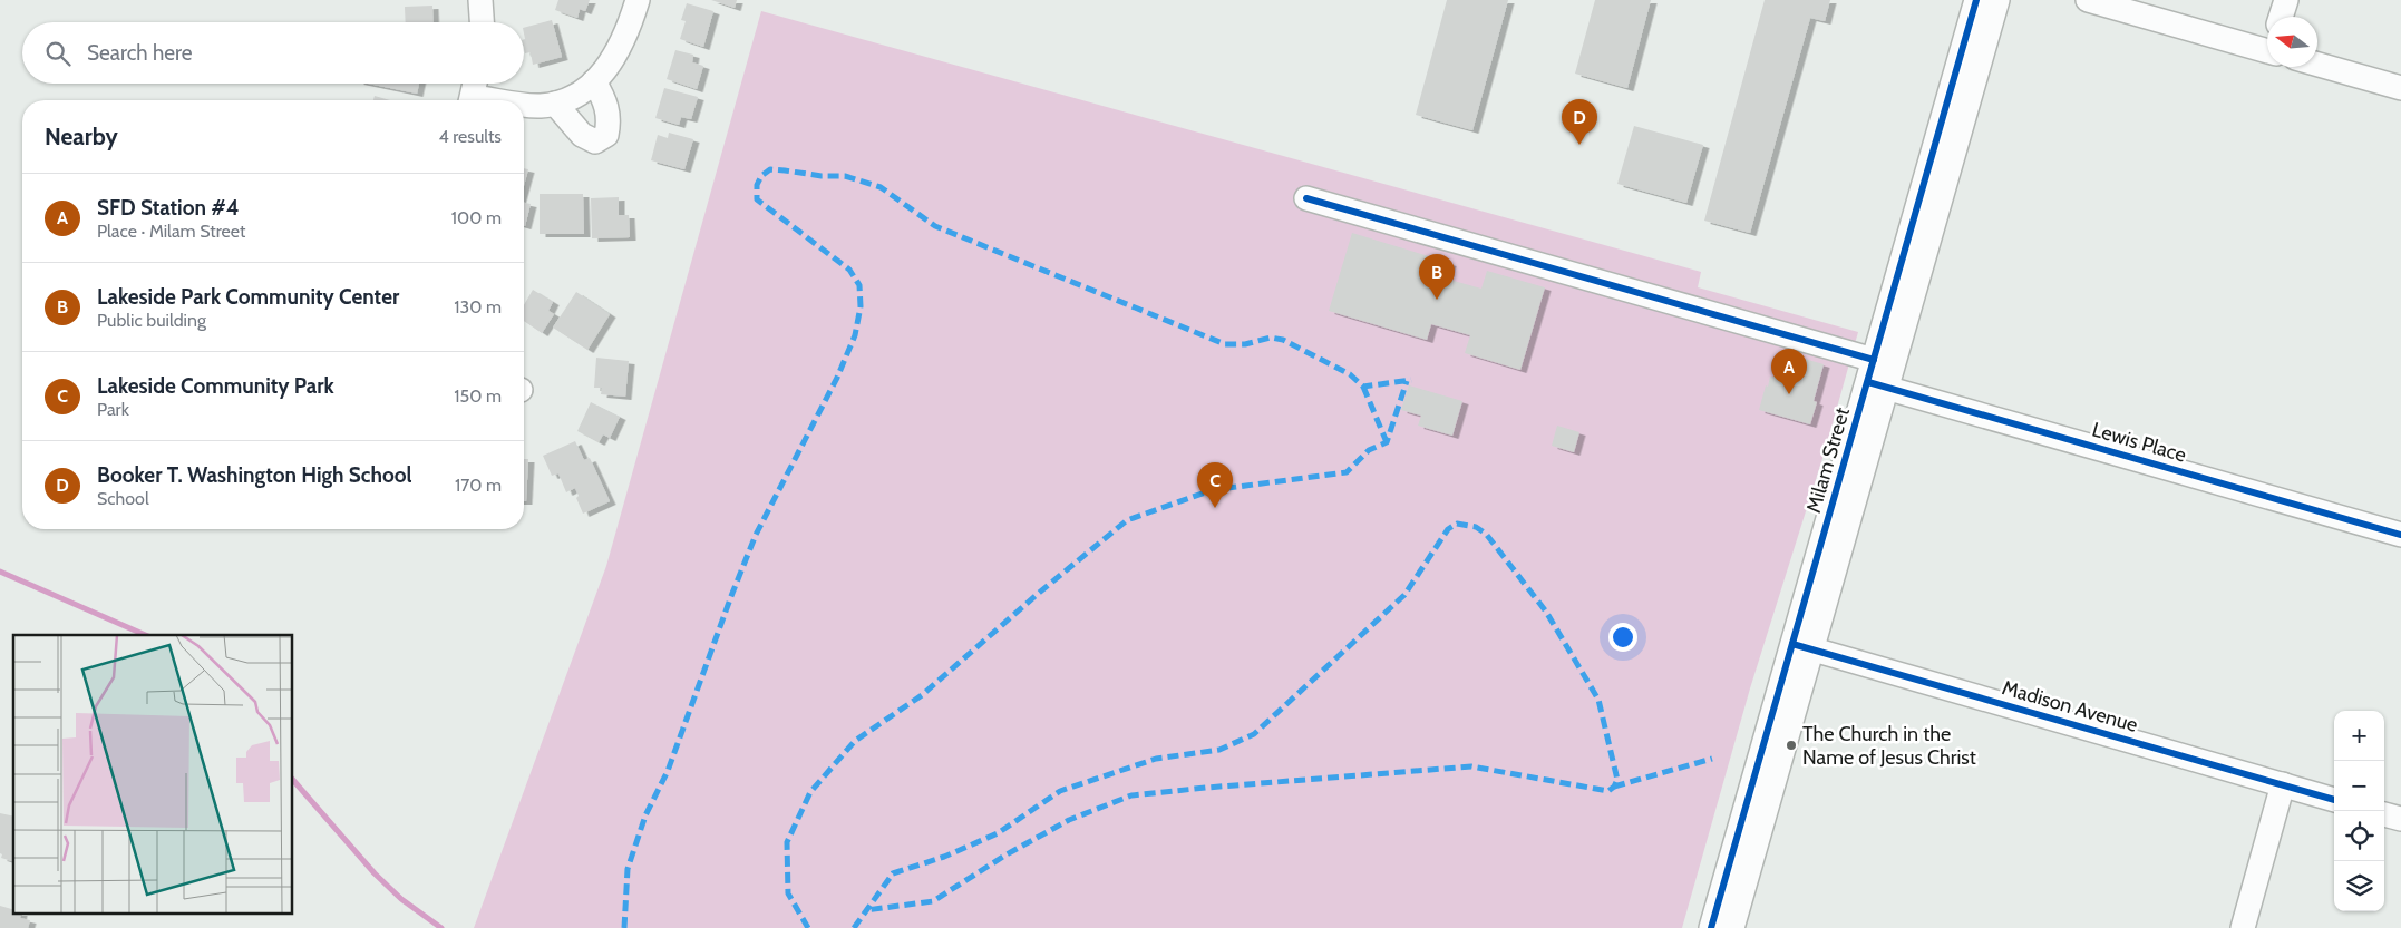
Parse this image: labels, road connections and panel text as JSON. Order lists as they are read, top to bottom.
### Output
{
  "streets": {
    "street": ["Lewis Place", "Milam Street", "Madison Avenue"]
  },
  "crossings": [
    ["Lewis Place", "Milam Street"],
    ["Milam Street", "Madison Avenue"]
  ],
  "places": ["The Church in the Name of Jesus Christ"],
  "north": "left",
  "page": {
    "search": "Search here",
    "pins": [
      "D",
      "B",
      "A",
      "C"
    ],
    "heading": ["Nearby", "4 results"],
    "list": [
      {
        "mark": "A",
        "name": "SFD Station #4",
        "note": "Place · Milam Street",
        "value": "100 m"
      },
      {
        "mark": "B",
        "name": "Lakeside Park Community Center",
        "note": "Public building",
        "value": "130 m"
      },
      {
        "mark": "C",
        "name": "Lakeside Community Park",
        "note": "Park",
        "value": "150 m"
      },
      {
        "mark": "D",
        "name": "Booker T. Washington High School",
        "note": "School",
        "value": "170 m"
      }
    ],
    "map_buttons": ["+", "−"]
  }
}
